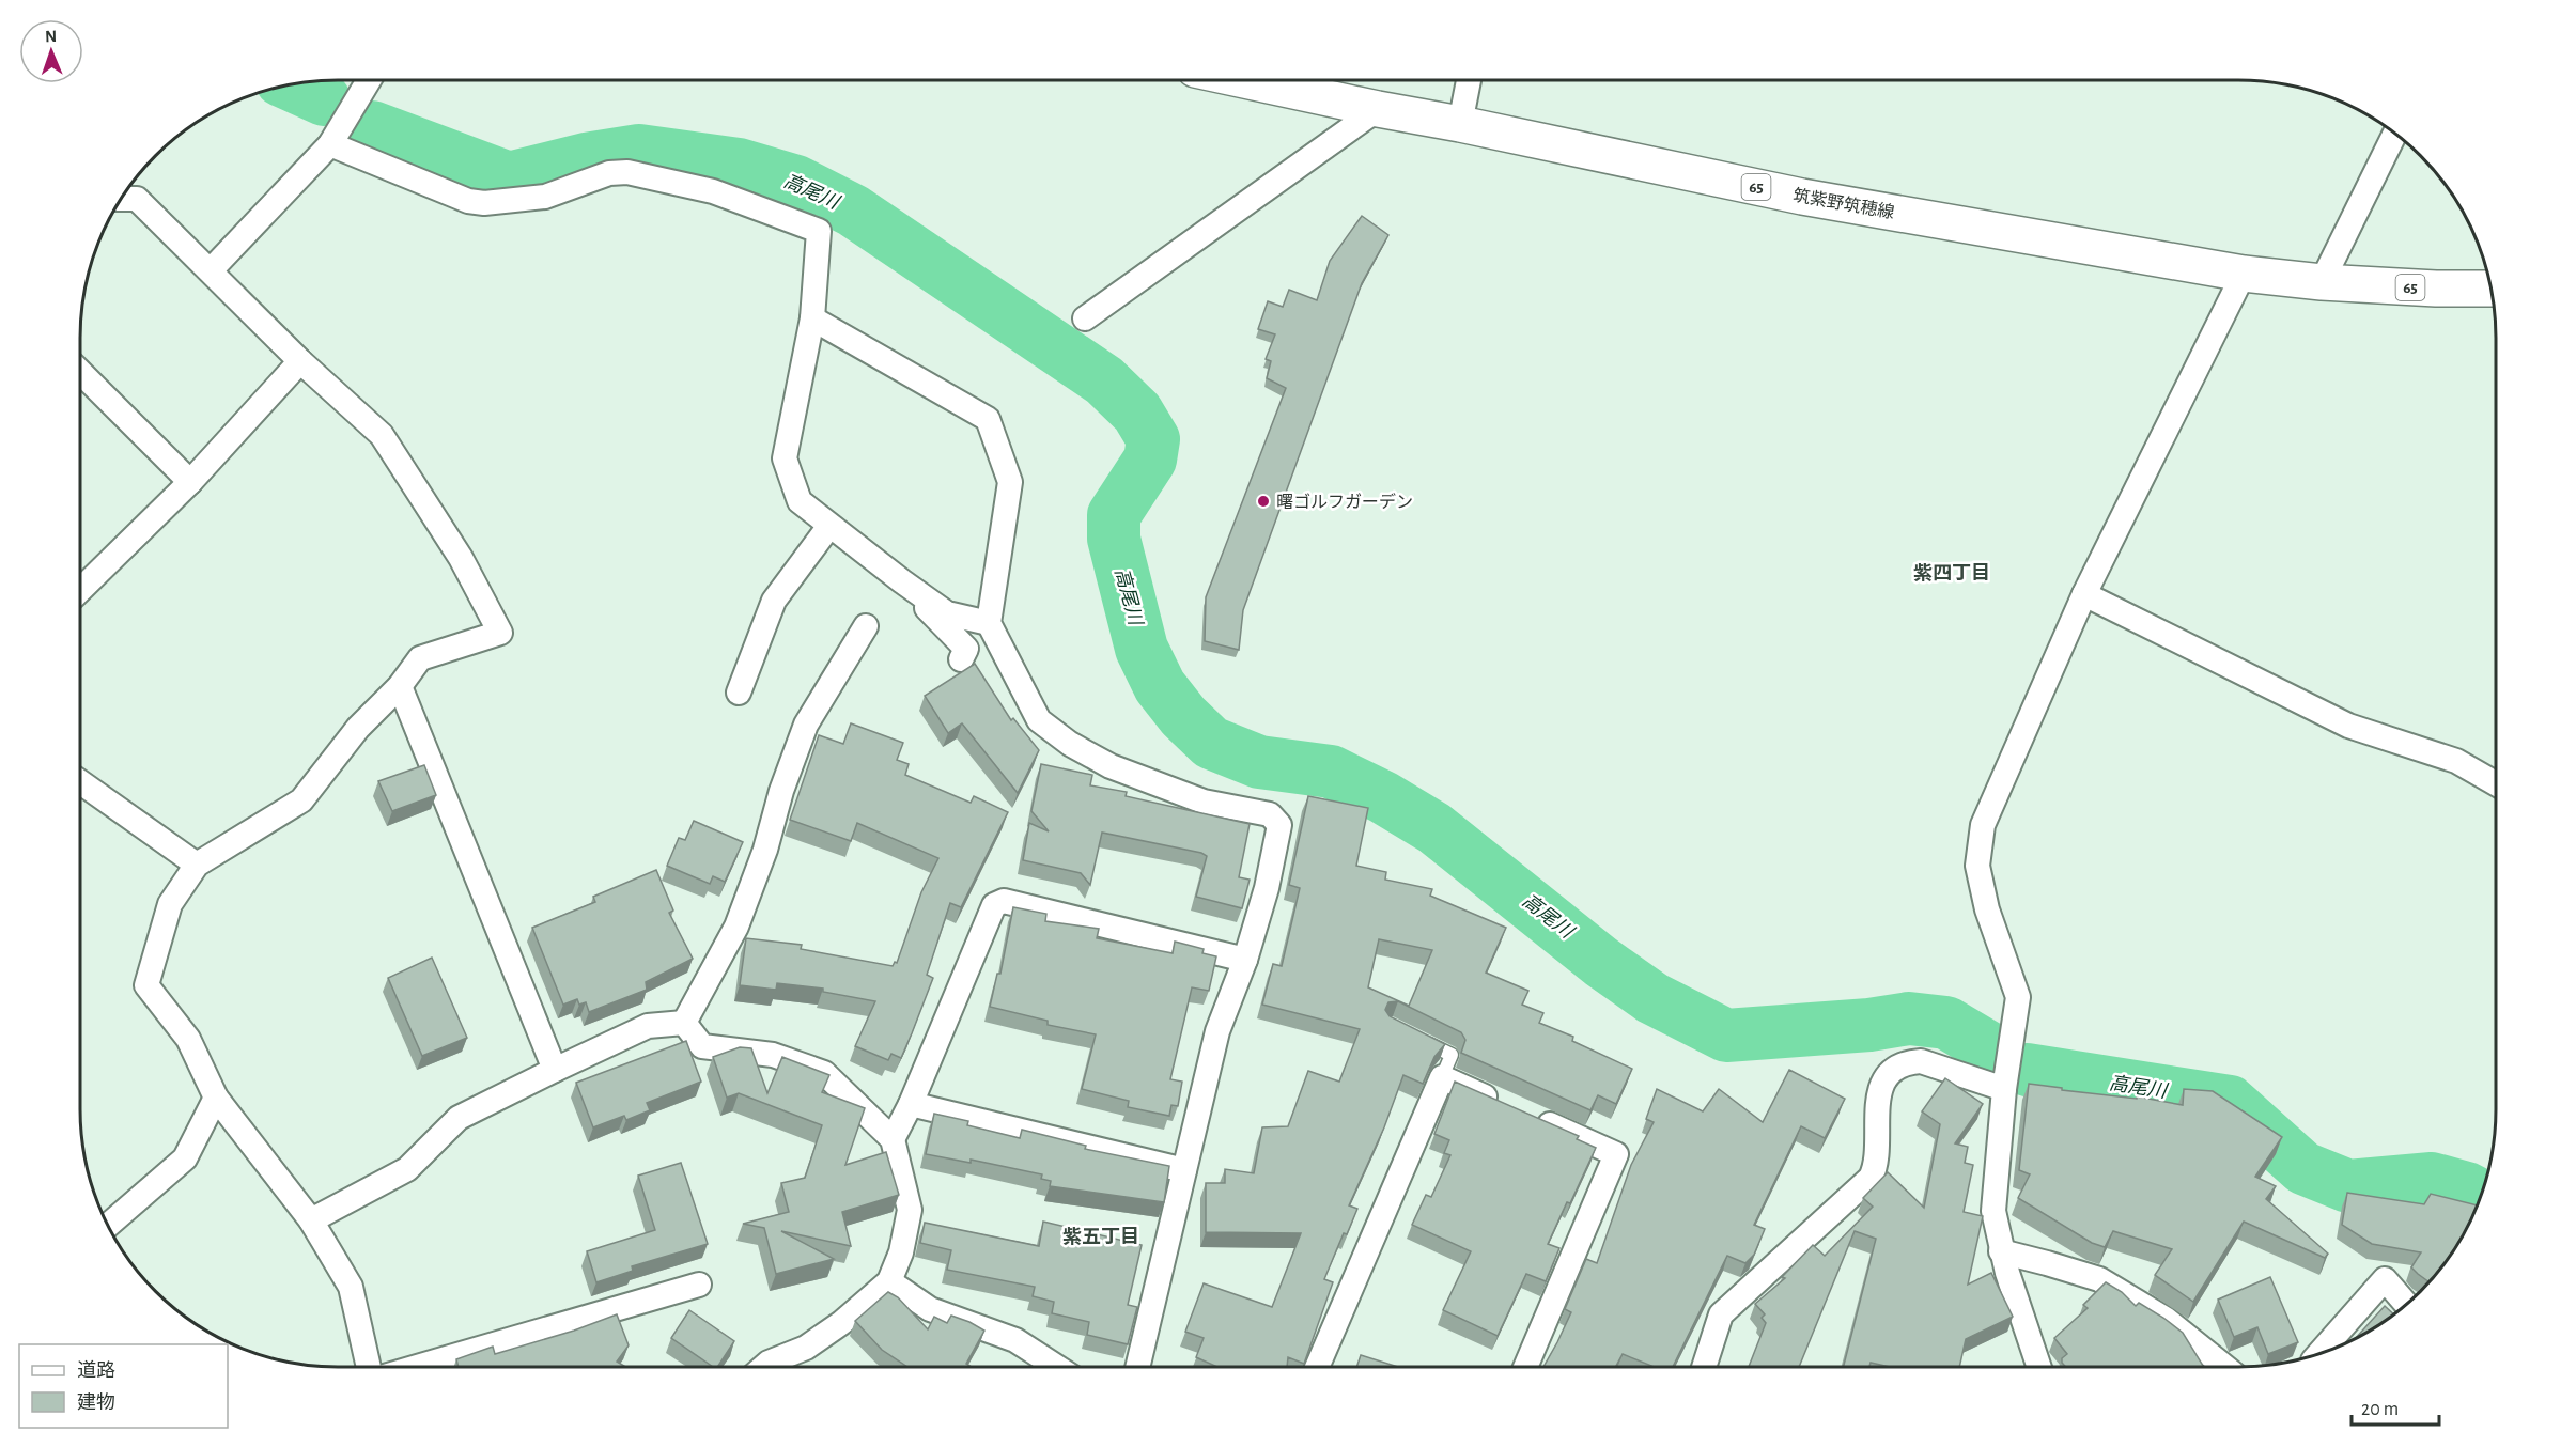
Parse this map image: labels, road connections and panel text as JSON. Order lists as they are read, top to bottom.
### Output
{
  "streets": {
    "main road": ["65", "筑紫野筑穂線"]
  },
  "districts": ["紫四丁目", "紫五丁目"],
  "water": ["高尾川"],
  "places": ["曙ゴルフガーデン"],
  "legend": ["道路", "建物"],
  "scale_bar": "20 m",
  "north": "top"
}
